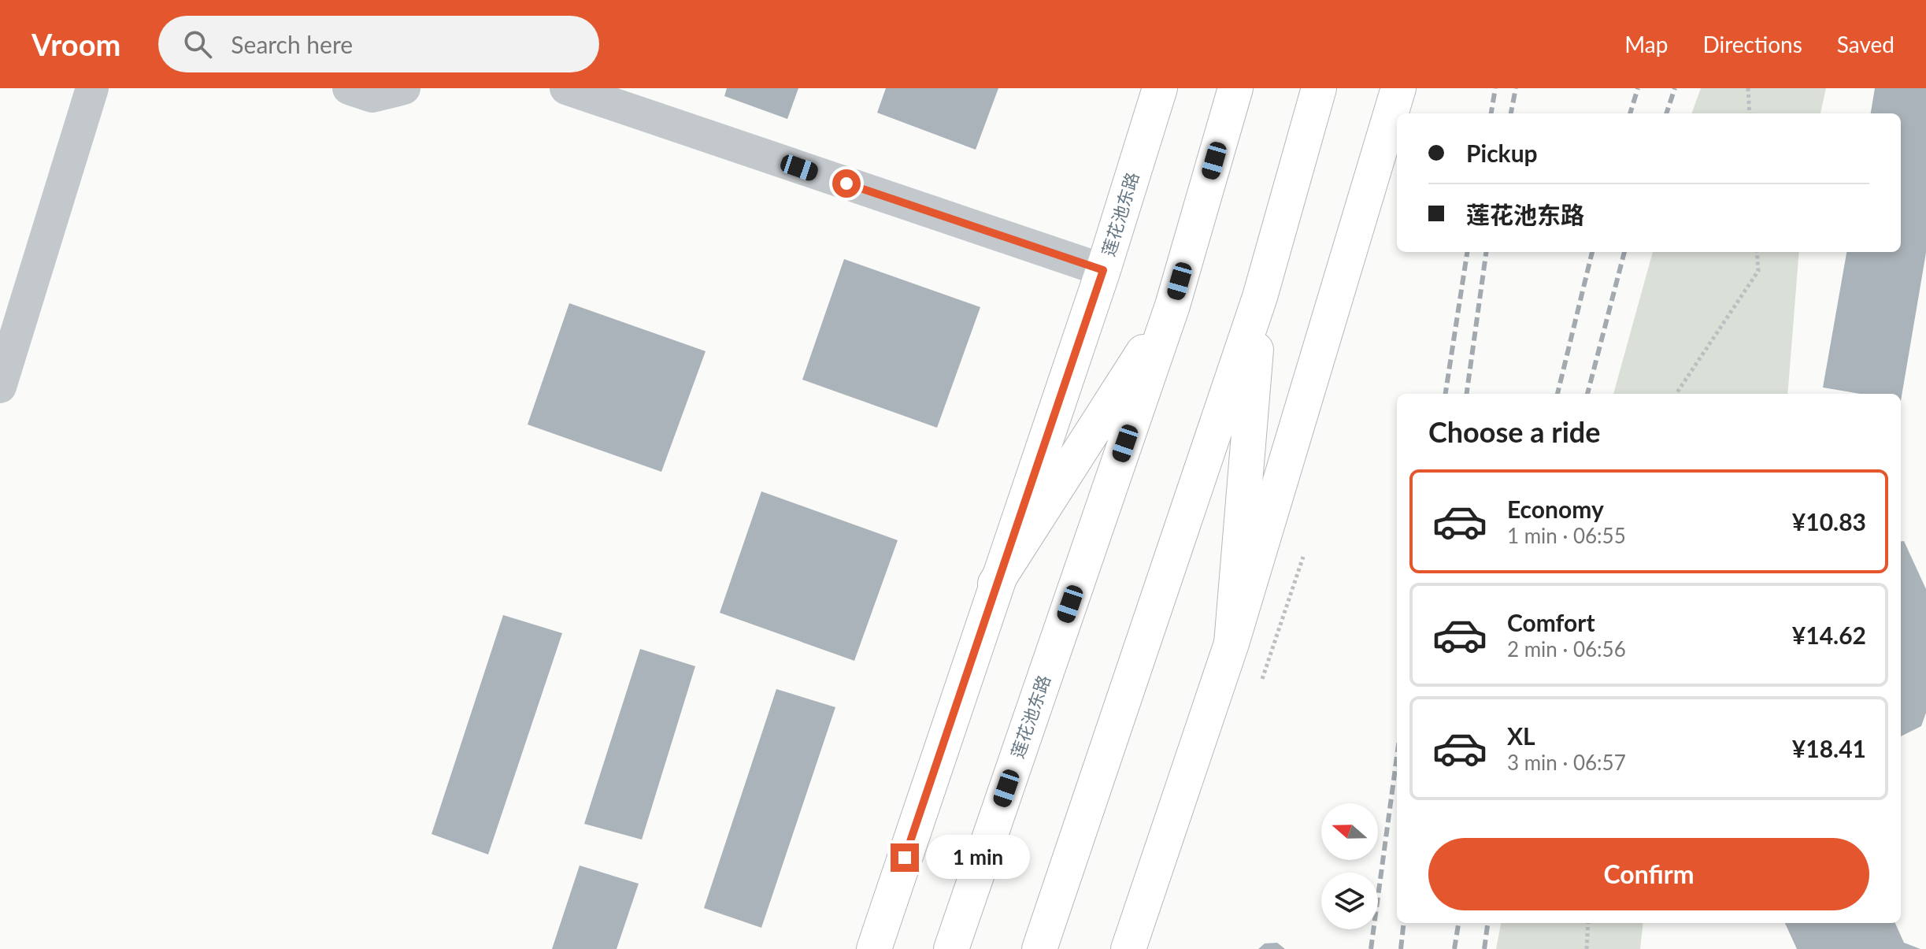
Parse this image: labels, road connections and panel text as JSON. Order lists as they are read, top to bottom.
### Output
{
  "streets": {
    "main road": ["莲花池东路"]
  },
  "north": "left",
  "page": {
    "header": "Vroom",
    "search": "Search here",
    "nav": ["Map", "Directions", "Saved"],
    "banner": ["Pickup", "莲花池东路"],
    "heading": "Choose a ride",
    "list": [
      {
        "name": "Economy",
        "note": "1 min · 06:55",
        "value": "¥10.83"
      },
      {
        "name": "Comfort",
        "note": "2 min · 06:56",
        "value": "¥14.62"
      },
      {
        "name": "XL",
        "note": "3 min · 06:57",
        "value": "¥18.41"
      }
    ],
    "buttons": "Confirm",
    "bubble": "1 min"
  }
}
